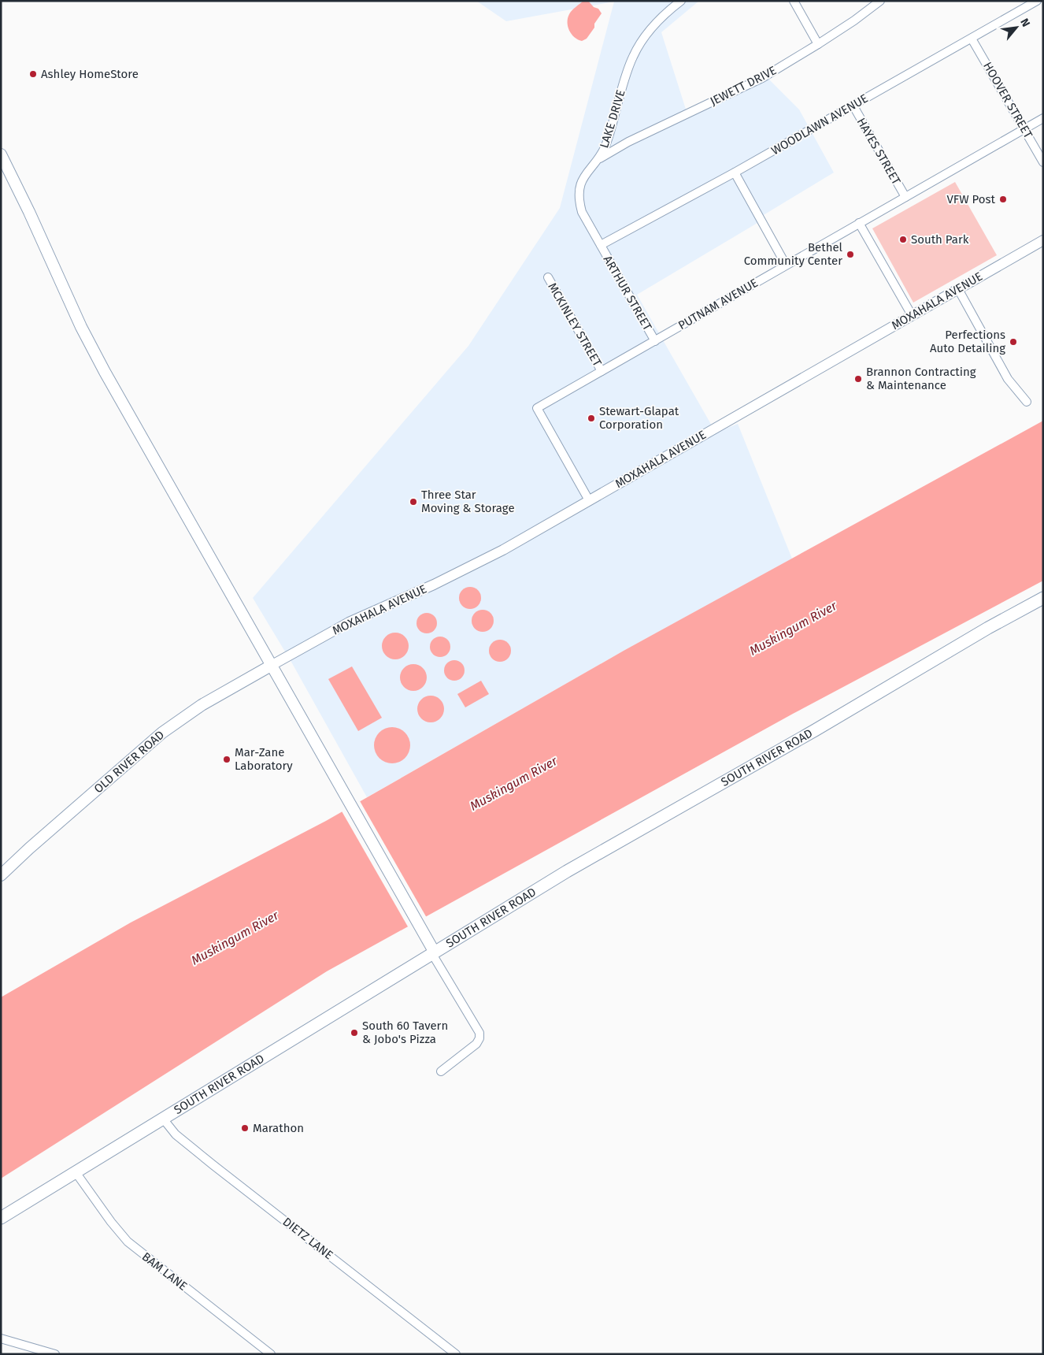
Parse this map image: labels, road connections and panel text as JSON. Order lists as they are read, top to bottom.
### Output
{
  "streets": {
    "main road": ["SOUTH RIVER ROAD", "OLD RIVER ROAD"],
    "street": [
      "JEWETT DRIVE",
      "HOOVER STREET",
      "LAKE DRIVE",
      "WOODLAWN AVENUE",
      "HAYES STREET",
      "ARTHUR STREET",
      "MOXAHALA AVENUE",
      "PUTNAM AVENUE",
      "MCKINLEY STREET",
      "DIETZ LANE",
      "BAM LANE"
    ]
  },
  "crossings": [
    ["JEWETT DRIVE", "LAKE DRIVE"],
    ["HOOVER STREET", "WOODLAWN AVENUE"],
    ["HOOVER STREET", "PUTNAM AVENUE"],
    ["LAKE DRIVE", "WOODLAWN AVENUE"],
    ["LAKE DRIVE", "ARTHUR STREET"],
    ["WOODLAWN AVENUE", "HAYES STREET"],
    ["WOODLAWN AVENUE", "ARTHUR STREET"],
    ["HAYES STREET", "PUTNAM AVENUE"],
    ["ARTHUR STREET", "PUTNAM AVENUE"],
    ["MOXAHALA AVENUE", "PUTNAM AVENUE"],
    ["MOXAHALA AVENUE", "OLD RIVER ROAD"],
    ["PUTNAM AVENUE", "MCKINLEY STREET"],
    ["SOUTH RIVER ROAD", "DIETZ LANE"],
    ["SOUTH RIVER ROAD", "BAM LANE"]
  ],
  "water": ["Muskingum River"],
  "places": [
    "Ashley HomeStore",
    "VFW Post",
    "South Park",
    "Bethel Community Center",
    "Perfections Auto Detailing",
    "Brannon Contracting & Maintenance",
    "Stewart-Glapat Corporation",
    "Three Star Moving & Storage",
    "Mar-Zane Laboratory",
    "South 60 Tavern & Jobo's Pizza",
    "Marathon"
  ],
  "north": "top right"
}
